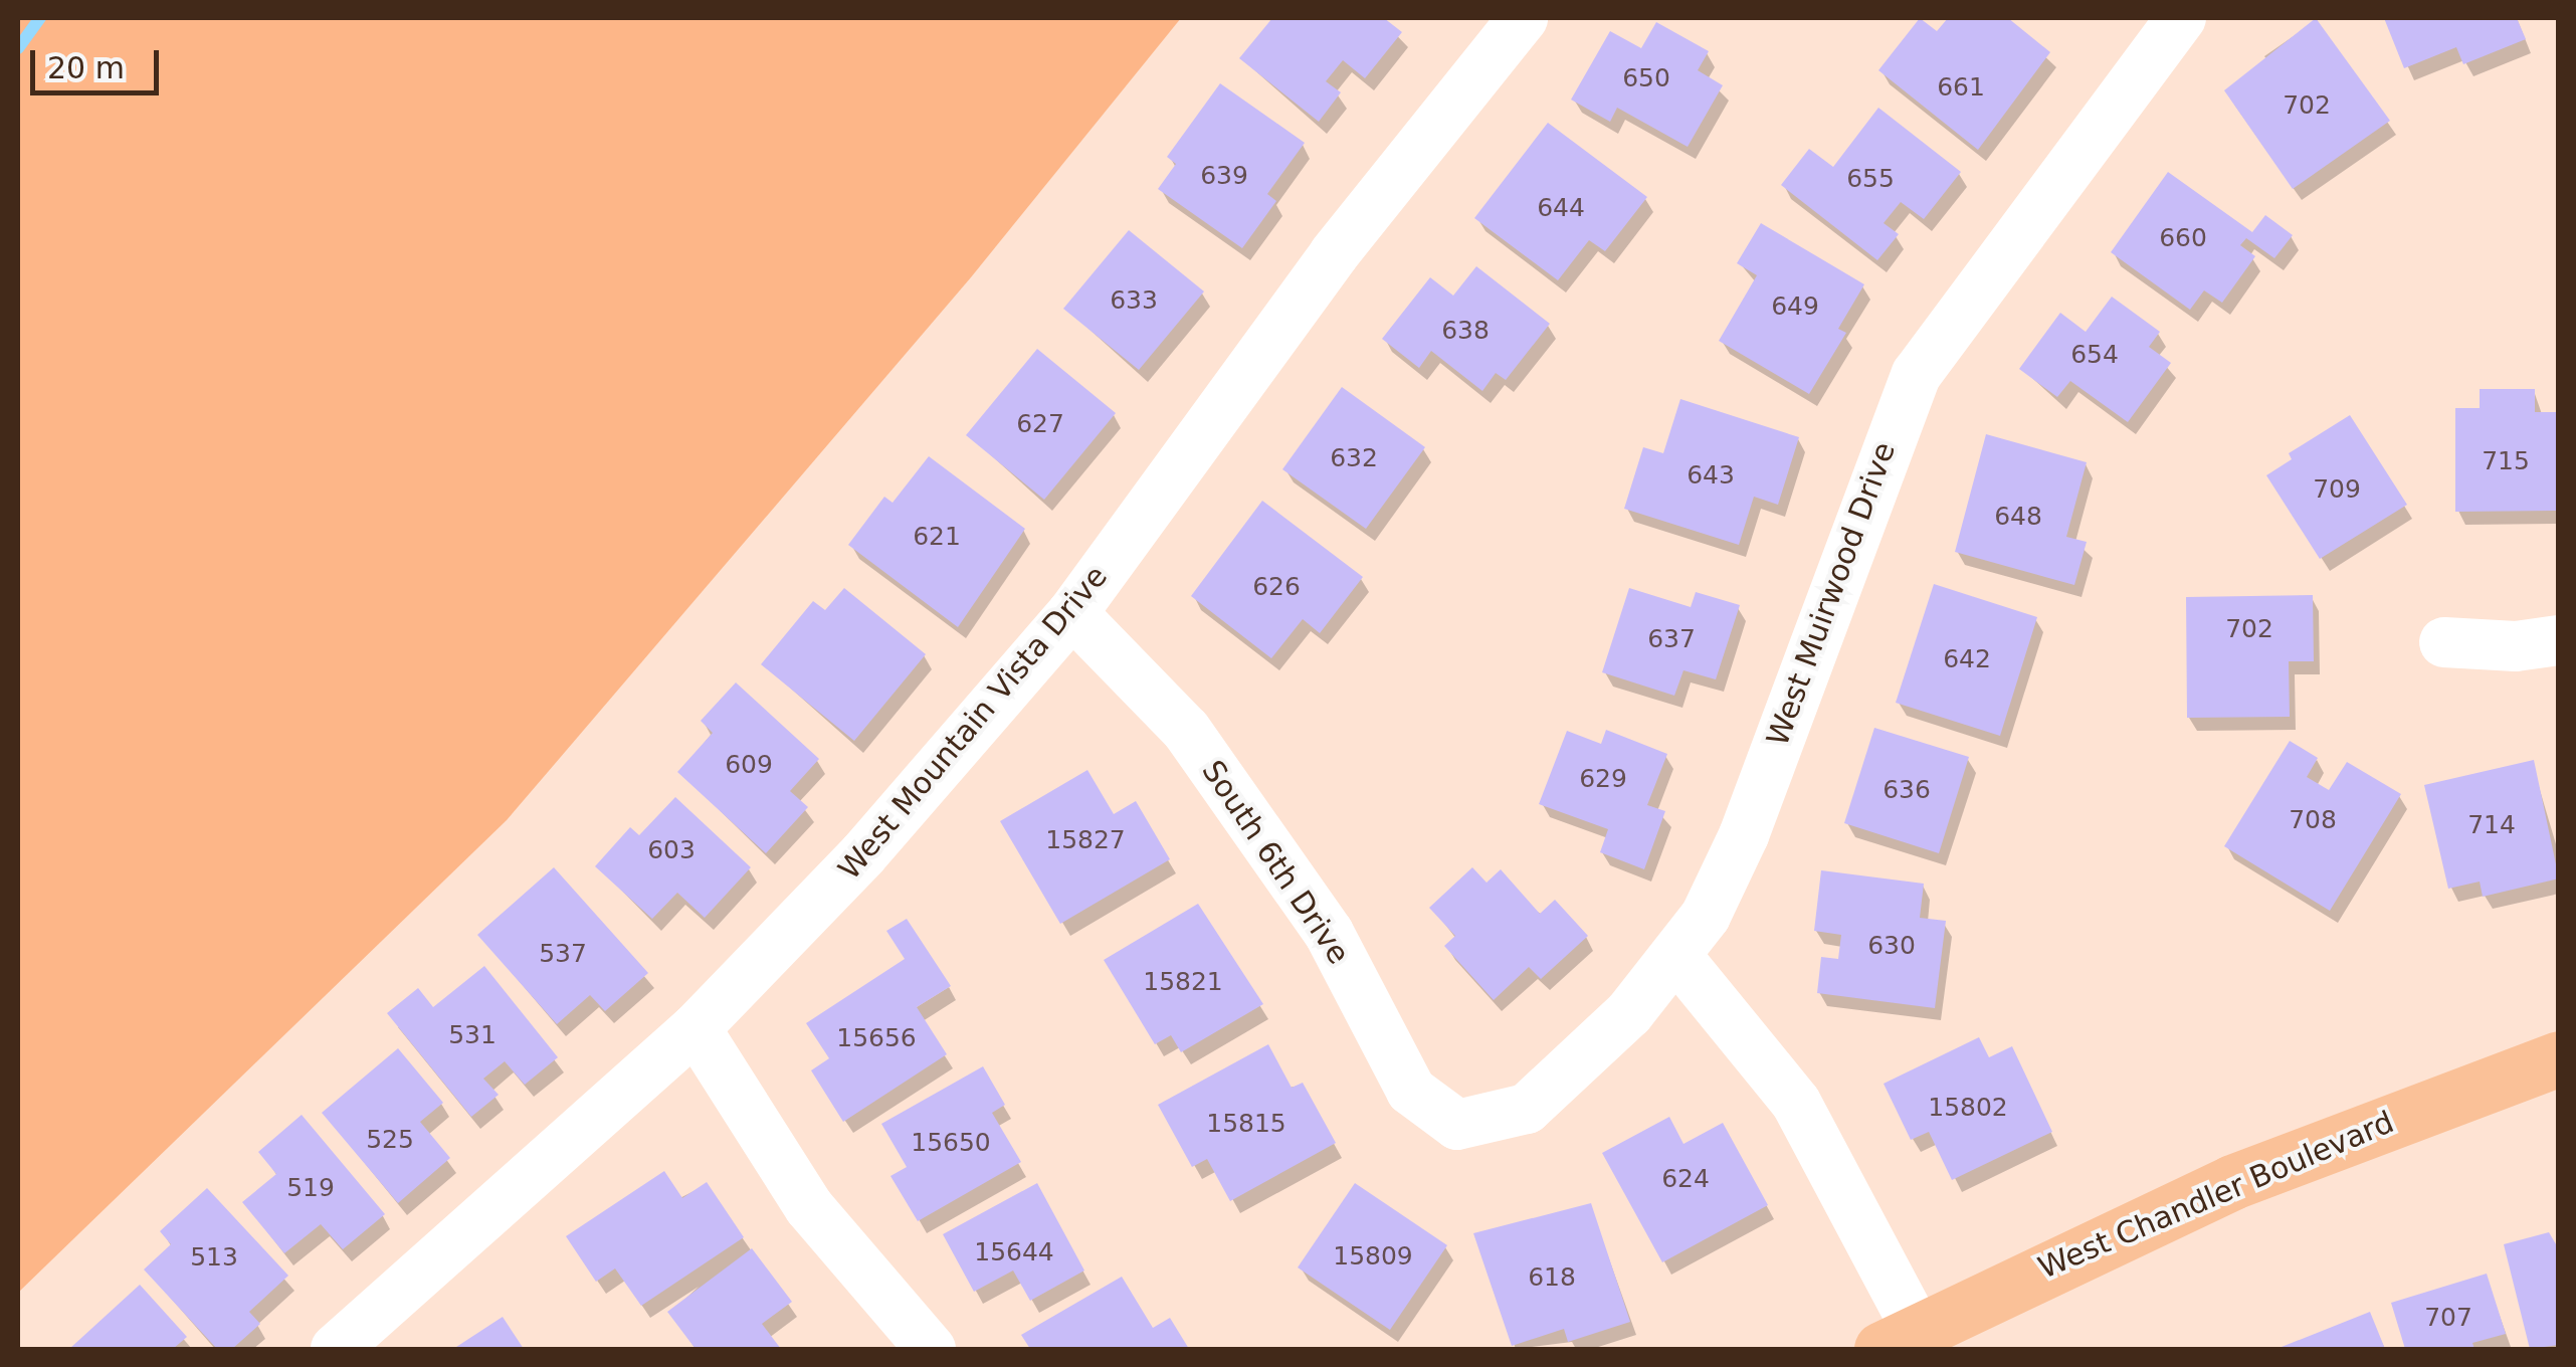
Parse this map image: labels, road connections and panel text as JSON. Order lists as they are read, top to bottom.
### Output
{
  "streets": {
    "main road": ["West Chandler Boulevard"],
    "street": ["West Muirwood Drive", "West Mountain Vista Drive", "South 6th Drive"]
  },
  "crossings": [
    ["West Muirwood Drive", "South 6th Drive"],
    ["West Mountain Vista Drive", "South 6th Drive"]
  ],
  "house_numbers": [
    "650",
    "661",
    "702",
    "639",
    "655",
    "644",
    "660",
    "633",
    "649",
    "638",
    "654",
    "627",
    "632",
    "715",
    "643",
    "709",
    "648",
    "621",
    "626",
    "702",
    "637",
    "642",
    "609",
    "629",
    "636",
    "708",
    "714",
    "15827",
    "603",
    "630",
    "537",
    "15821",
    "531",
    "15656",
    "15802",
    "15815",
    "525",
    "15650",
    "624",
    "519",
    "15644",
    "15809",
    "513",
    "618",
    "707"
  ],
  "scale_bar": "20 m"
}
